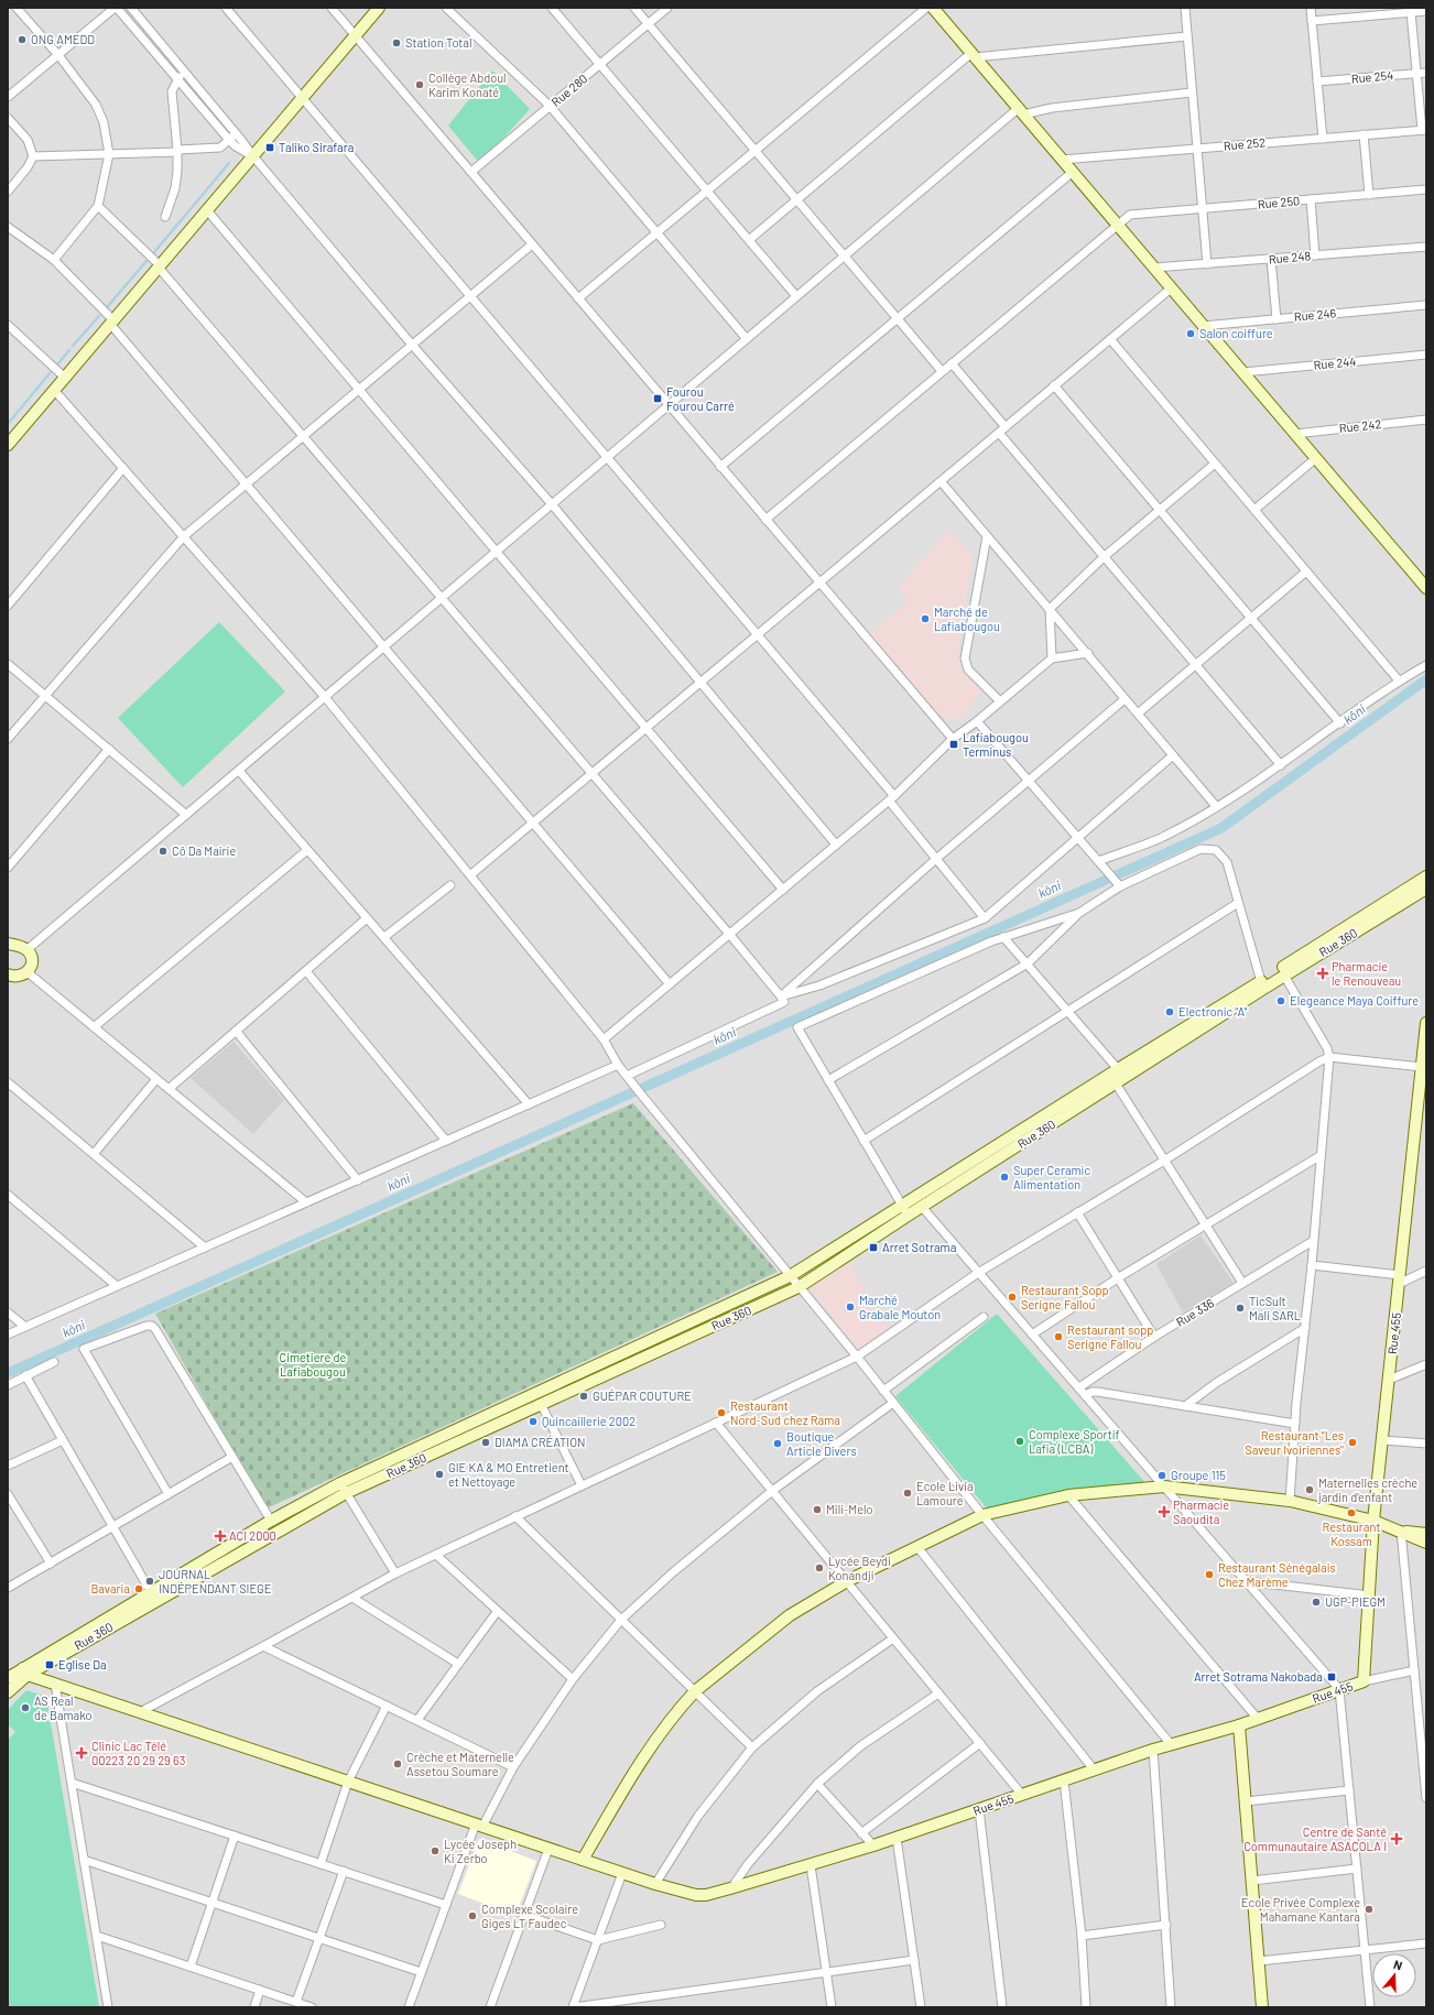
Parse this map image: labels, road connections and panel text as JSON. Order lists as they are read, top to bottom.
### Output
{
  "streets": {
    "street": [
      "Rue 254",
      "Rue 280",
      "Rue 252",
      "Rue 250",
      "Rue 248",
      "Rue 246",
      "Rue 244",
      "Rue 242",
      "Rue 360",
      "Rue 336",
      "Rue 455"
    ]
  },
  "water": ["kôni"],
  "parks": ["Cimetiere de Lafiabougou"],
  "places": {
    "other": [
      "ONG AMEDD",
      "Station Total",
      "Collège Abdoul Karim Konaté",
      "Salon coiffure",
      "Marché de Lafiabougou",
      "Cô Da Mairie",
      "Elegeance Maya Coiffure",
      "Electronic \"A\"",
      "Super Ceramic Alimentation",
      "Restaurant Sopp Serigne Fallou",
      "Marché Grabale Mouton",
      "TicSult Mali SARL",
      "Restaurant sopp Serigne Fallou",
      "GUÉPAR COUTURE",
      "Restaurant Nord-Sud chez Rama",
      "Quincaillerie 2002",
      "Complexe Sportif Lafia (LCBA)",
      "DIAMA CRÉATION",
      "Restaurant \"Les Saveur Ivoiriennes\"",
      "Boutique Article Divers",
      "GIE KA & MO Entretient et Nettoyage",
      "Groupe 115",
      "Maternelles crèche jardin d'enfant",
      "Ecole Livia Lamoure",
      "Mili-Melo",
      "Restaurant Kossam",
      "Lycée Beydi Konandji",
      "Restaurant Sénégalais Chez Marème",
      "JOURNAL INDÉPENDANT SIEGE",
      "Bavaria",
      "UGP-PIEGM",
      "AS Real de Bamako",
      "Crèche et Maternelle Assetou Soumare",
      "Lycée Joseph Ki Zerbo",
      "Ecole Privée Complexe Mahamane Kantara",
      "Complexe Scolaire Giges LT Faudec"
    ],
    "transit": [
      "Taliko Sirafara",
      "Fourou Fourou Carré",
      "Lafiabougou Terminus",
      "Arret Sotrama",
      "Eglise Da",
      "Arret Sotrama Nakobada"
    ],
    "health": [
      "Pharmacie le Renouveau",
      "Pharmacie Saoudita",
      "ACI 2000",
      "Clinic Lac Télé 00223 20 29 29 63",
      "Centre de Santé Communautaire ASACOLA I"
    ]
  },
  "north": "top"
}
